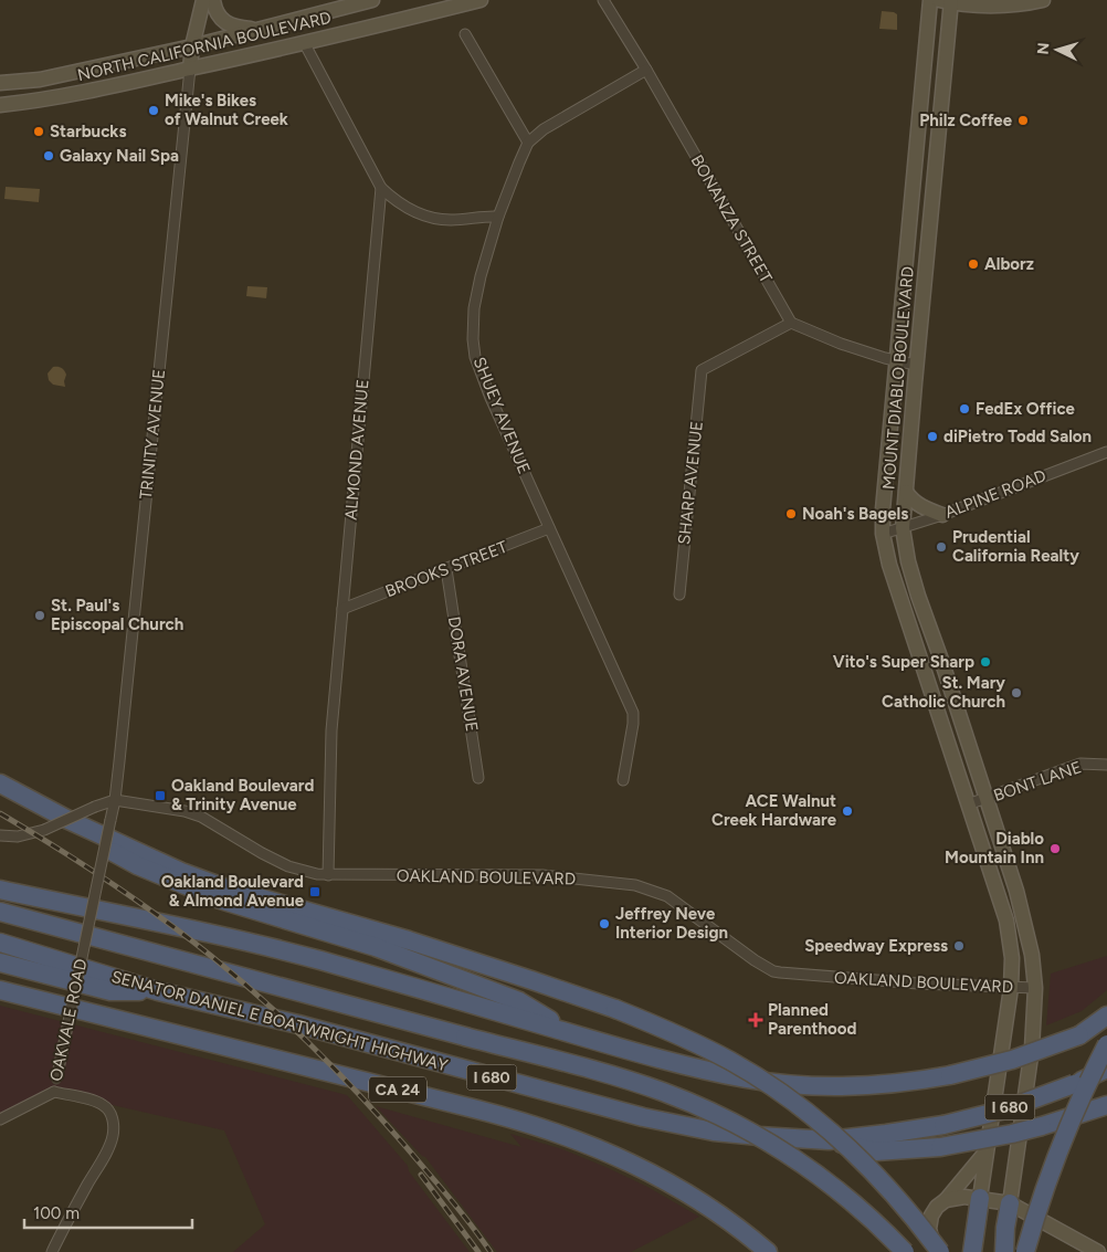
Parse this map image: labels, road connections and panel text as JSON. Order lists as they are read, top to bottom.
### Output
{
  "streets": {
    "highway": ["SENATOR DANIEL E BOATWRIGHT HIGHWAY", "I 680", "CA 24"],
    "main road": ["NORTH CALIFORNIA BOULEVARD", "MOUNT DIABLO BOULEVARD"],
    "street": [
      "BONANZA STREET",
      "SHUEY AVENUE",
      "TRINITY AVENUE",
      "ALMOND AVENUE",
      "SHARP AVENUE",
      "ALPINE ROAD",
      "BROOKS STREET",
      "DORA AVENUE",
      "BONT LANE",
      "OAKLAND BOULEVARD",
      "OAKVALE ROAD"
    ]
  },
  "crossings": [
    ["NORTH CALIFORNIA BOULEVARD", "TRINITY AVENUE"],
    ["BONANZA STREET", "SHARP AVENUE"],
    ["MOUNT DIABLO BOULEVARD", "ALPINE ROAD"],
    ["MOUNT DIABLO BOULEVARD", "BONT LANE"],
    ["MOUNT DIABLO BOULEVARD", "OAKLAND BOULEVARD"],
    ["SHUEY AVENUE", "BROOKS STREET"],
    ["TRINITY AVENUE", "OAKLAND BOULEVARD"],
    ["TRINITY AVENUE", "OAKVALE ROAD"],
    ["ALMOND AVENUE", "BROOKS STREET"],
    ["ALMOND AVENUE", "OAKLAND BOULEVARD"],
    ["BROOKS STREET", "DORA AVENUE"],
    ["OAKLAND BOULEVARD", "OAKVALE ROAD"]
  ],
  "places": {
    "other": [
      "Mike's Bikes of Walnut Creek",
      "Philz Coffee",
      "Starbucks",
      "Galaxy Nail Spa",
      "Alborz",
      "FedEx Office",
      "diPietro Todd Salon",
      "Noah's Bagels",
      "Prudential California Realty",
      "St. Paul's Episcopal Church",
      "Vito's Super Sharp",
      "St. Mary Catholic Church",
      "ACE Walnut Creek Hardware",
      "Diablo Mountain Inn",
      "Jeffrey Neve Interior Design",
      "Speedway Express"
    ],
    "transit": ["Oakland Boulevard & Trinity Avenue", "Oakland Boulevard & Almond Avenue"],
    "health": ["Planned Parenthood"]
  },
  "scale_bar": "100 m",
  "north": "left"
}
